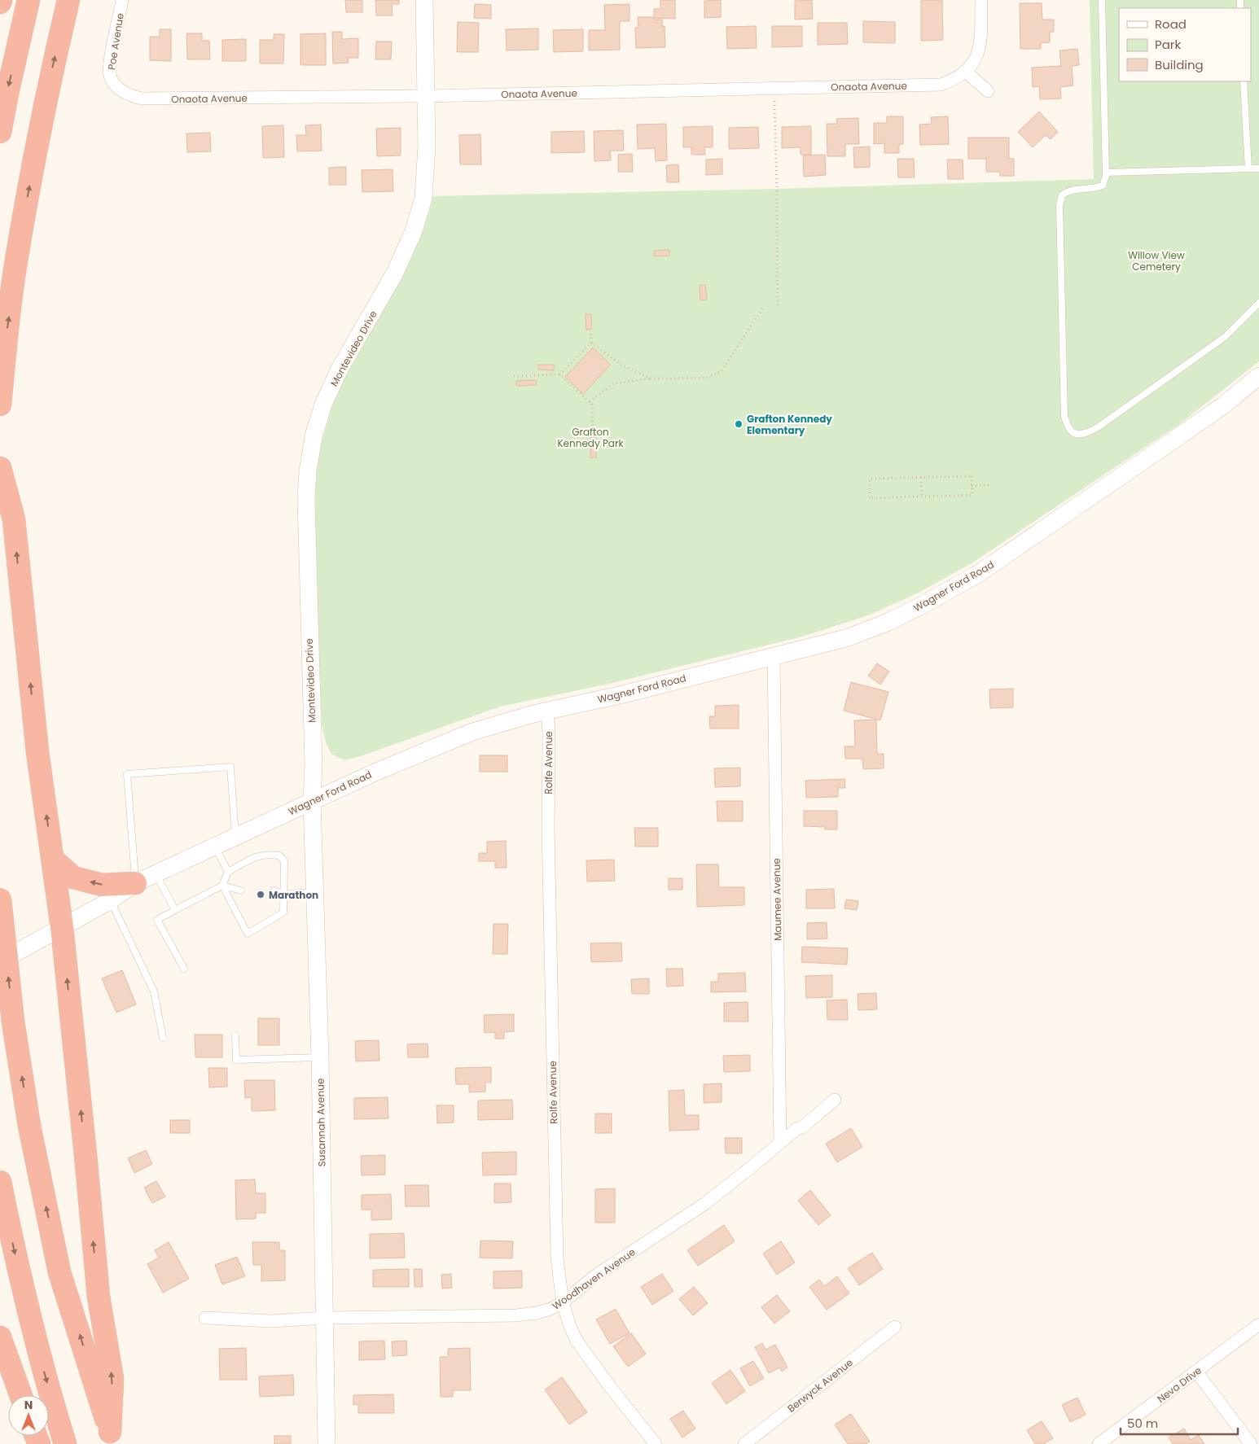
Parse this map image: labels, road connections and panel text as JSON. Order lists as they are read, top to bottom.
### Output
{
  "streets": {
    "street": [
      "Poe Avenue",
      "Onaota Avenue",
      "Montevideo Drive",
      "Wagner Ford Road",
      "Rolfe Avenue",
      "Maumee Avenue",
      "Susannah Avenue",
      "Woodhaven Avenue",
      "Neva Drive",
      "Berwyck Avenue"
    ]
  },
  "crossings": [
    ["Poe Avenue", "Onaota Avenue"],
    ["Onaota Avenue", "Montevideo Drive"],
    ["Montevideo Drive", "Wagner Ford Road"],
    ["Montevideo Drive", "Susannah Avenue"],
    ["Wagner Ford Road", "Rolfe Avenue"],
    ["Wagner Ford Road", "Maumee Avenue"],
    ["Wagner Ford Road", "Susannah Avenue"],
    ["Rolfe Avenue", "Woodhaven Avenue"],
    ["Maumee Avenue", "Woodhaven Avenue"],
    ["Susannah Avenue", "Woodhaven Avenue"]
  ],
  "parks": ["Willow View Cemetery", "Grafton Kennedy Park"],
  "places": ["Grafton Kennedy Elementary", "Marathon"],
  "legend": ["Road", "Park", "Building"],
  "scale_bar": "50 m",
  "north": "top"
}
